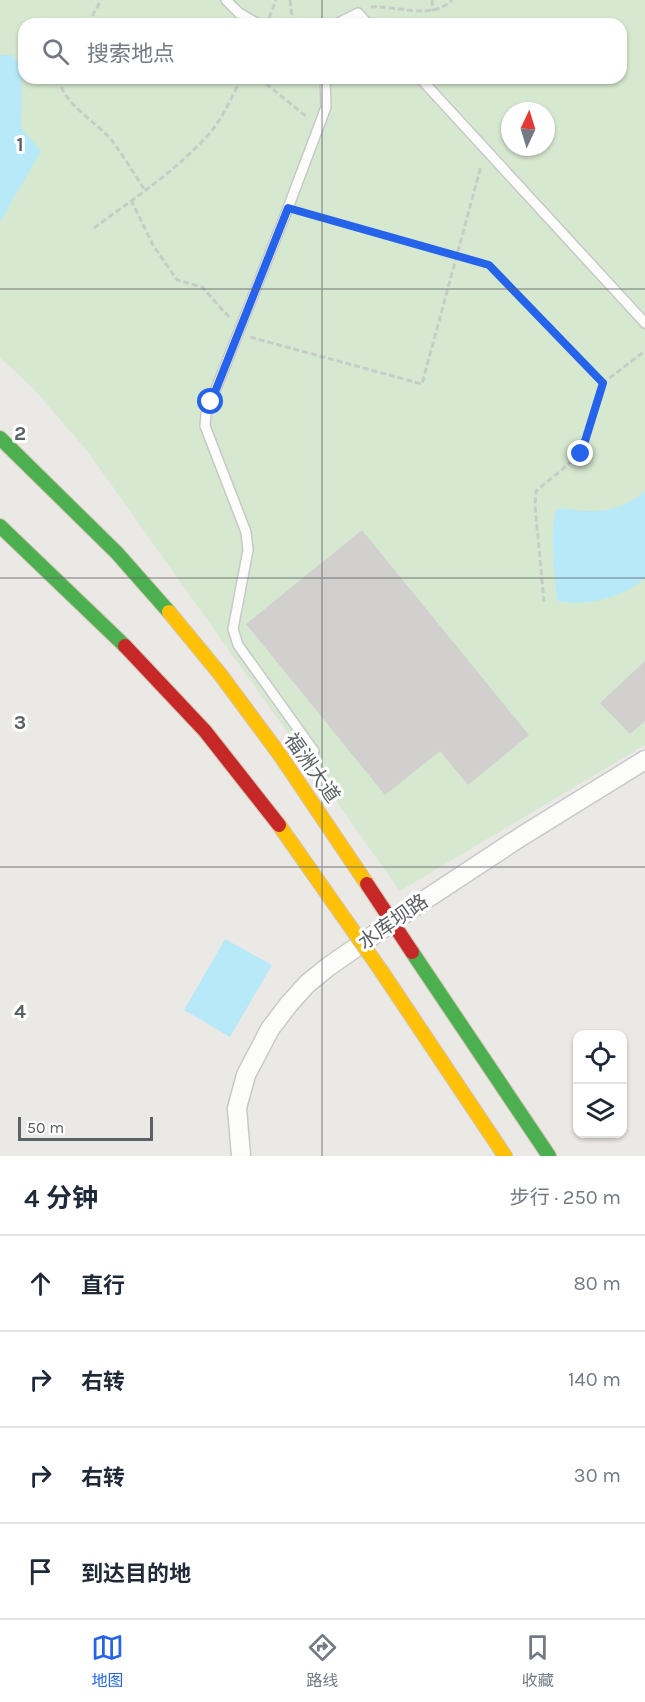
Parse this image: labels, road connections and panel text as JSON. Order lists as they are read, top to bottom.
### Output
{
  "streets": {
    "main road": ["福洲大道"],
    "street": ["水库坝路"]
  },
  "scale_bar": "50 m",
  "north": "top",
  "page": {
    "search": "搜索地点",
    "scale": "50 m",
    "heading": ["4 分钟", "步行 · 250 m"],
    "list": [
      ["直行", "80 m"],
      ["右转", "140 m"],
      ["右转", "30 m"],
      "到达目的地"
    ],
    "nav": ["地图", "路线", "收藏"]
  },
  "grid": {
    "rows": [
      "1",
      "2",
      "3",
      "4"
    ]
  }
}
